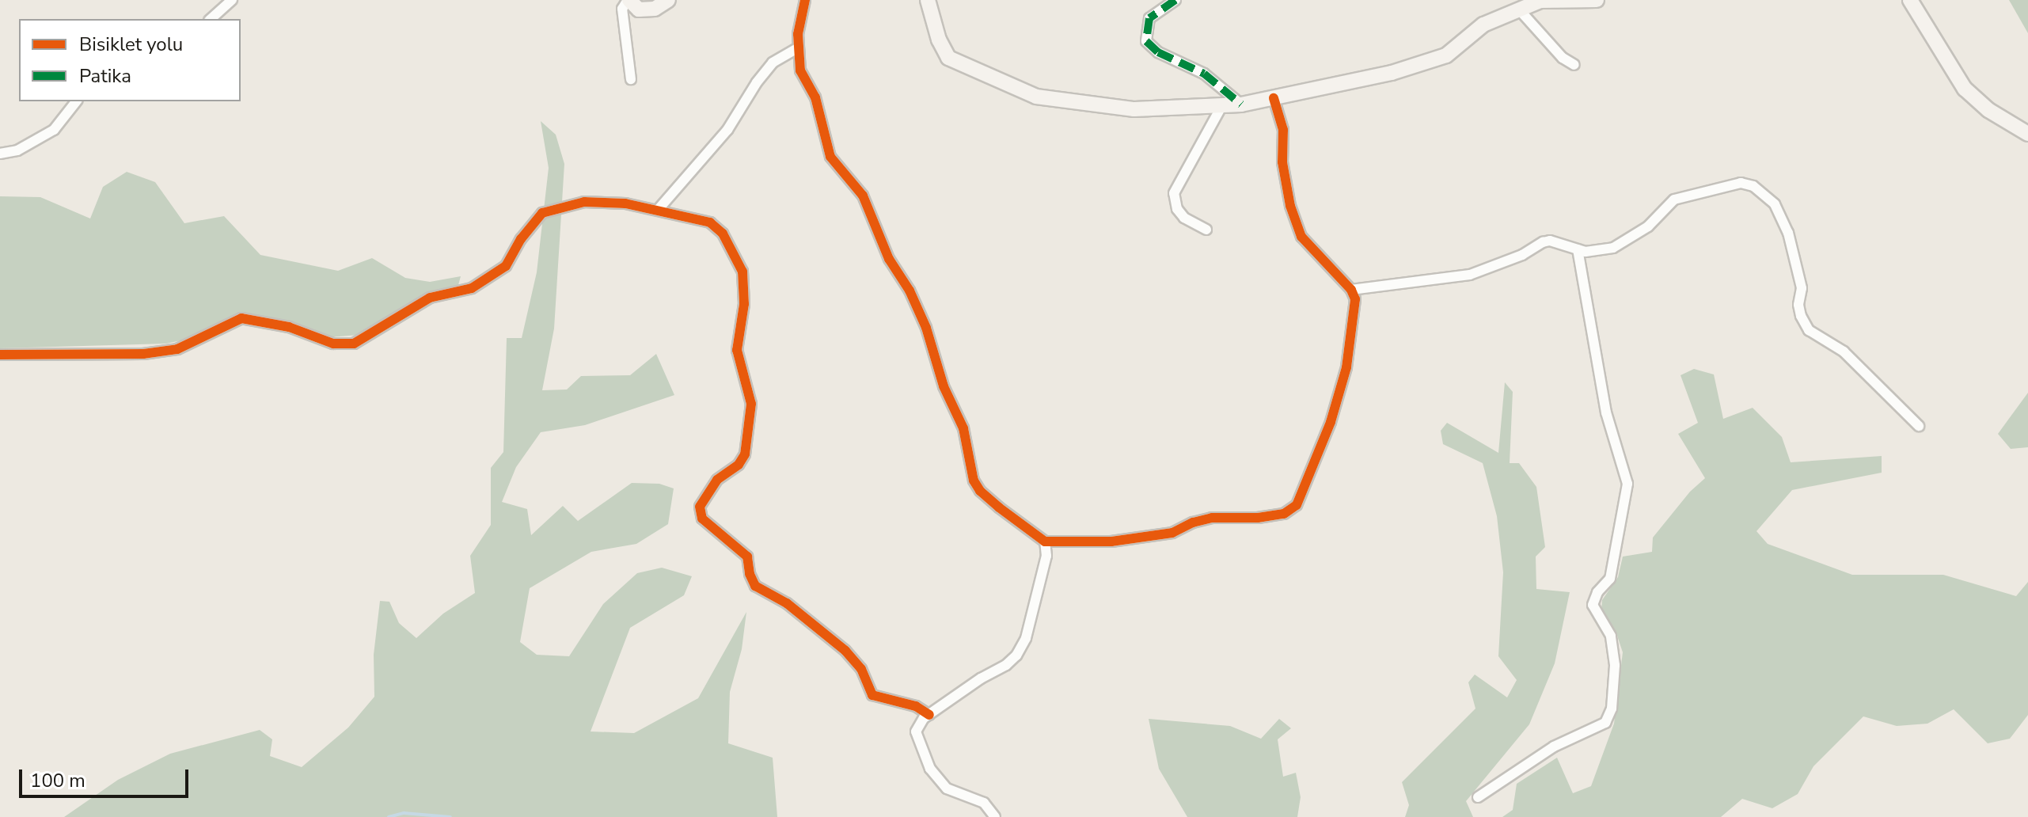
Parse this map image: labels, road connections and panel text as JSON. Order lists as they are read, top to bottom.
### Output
{
  "legend": ["Bisiklet yolu", "Patika"],
  "scale_bar": "100 m"
}
